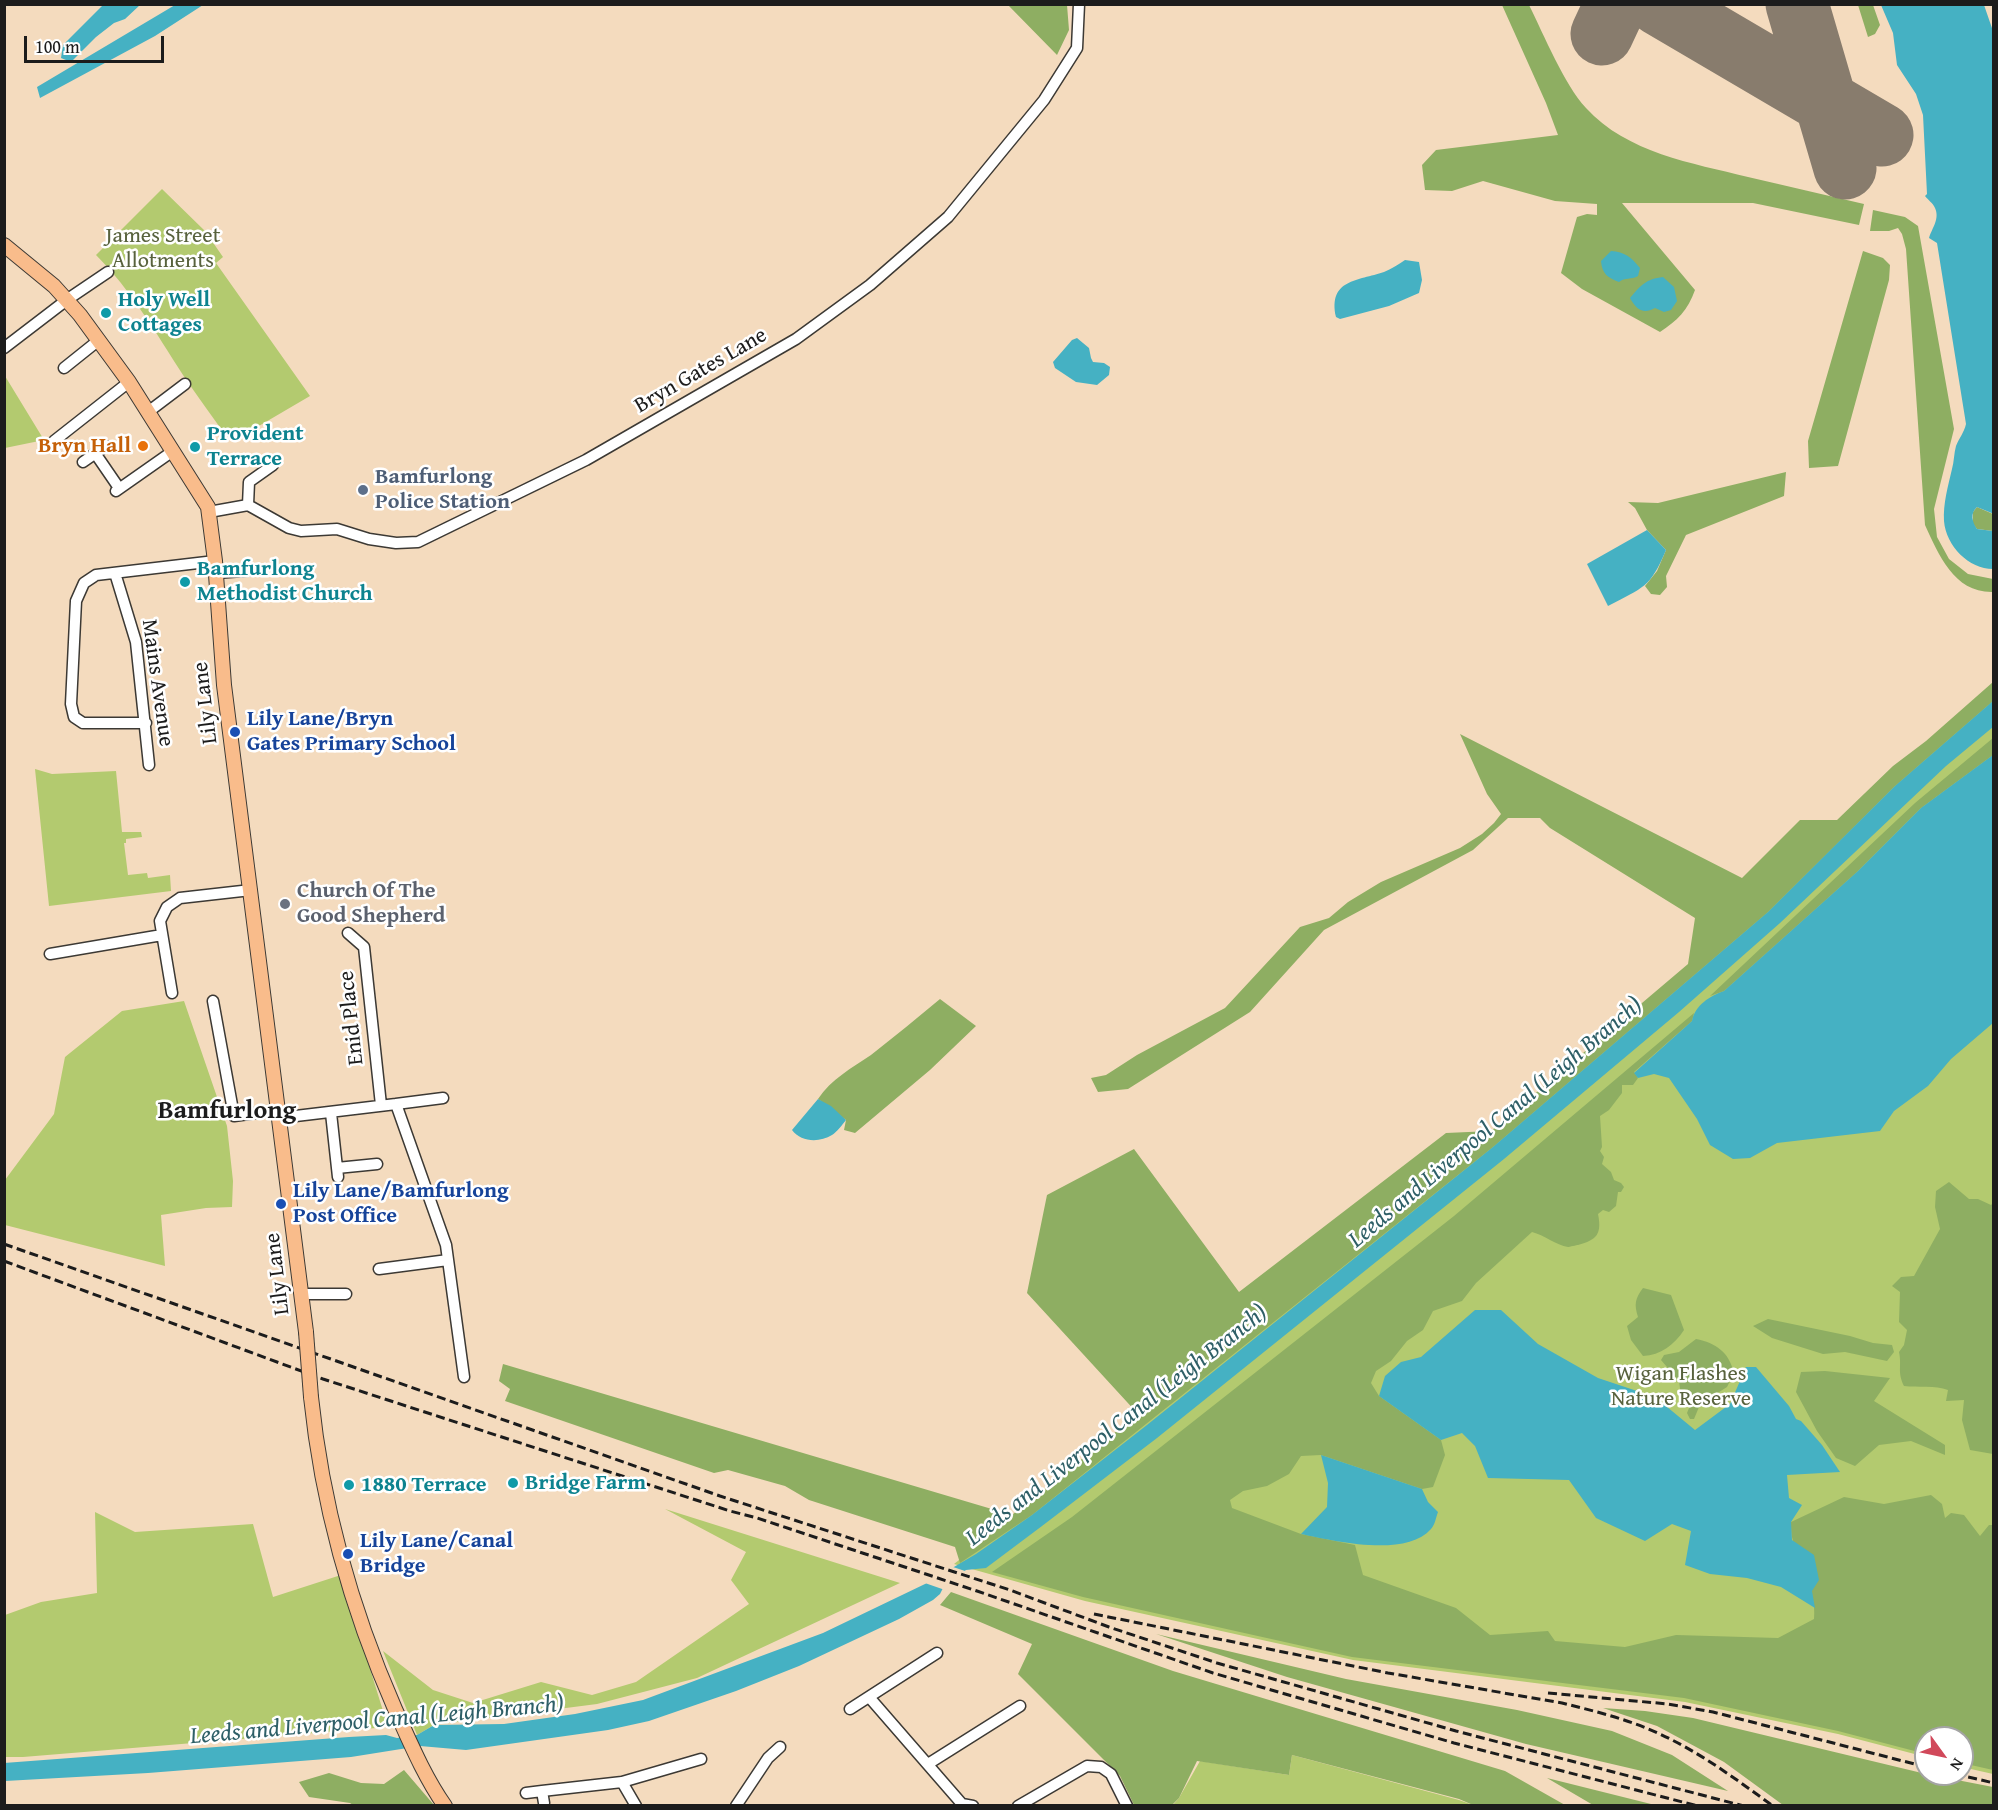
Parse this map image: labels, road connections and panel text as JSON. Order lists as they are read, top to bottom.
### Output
{
  "streets": {
    "main road": ["Lily Lane"],
    "street": ["Bryn Gates Lane", "Mains Avenue", "Enid Place"]
  },
  "districts": ["Bamfurlong"],
  "water": ["Leeds and Liverpool Canal (Leigh Branch)"],
  "parks": ["James Street Allotments", "Wigan Flashes Nature Reserve"],
  "places": [
    "Holy Well Cottages",
    "Bryn Hall",
    "Provident Terrace",
    "Bamfurlong Police Station",
    "Bamfurlong Methodist Church",
    "Lily Lane/Bryn Gates Primary School",
    "Church Of The Good Shepherd",
    "Lily Lane/Bamfurlong Post Office",
    "Bridge Farm",
    "1880 Terrace",
    "Lily Lane/Canal Bridge"
  ],
  "scale_bar": "100 m",
  "north": "bottom right"
}
